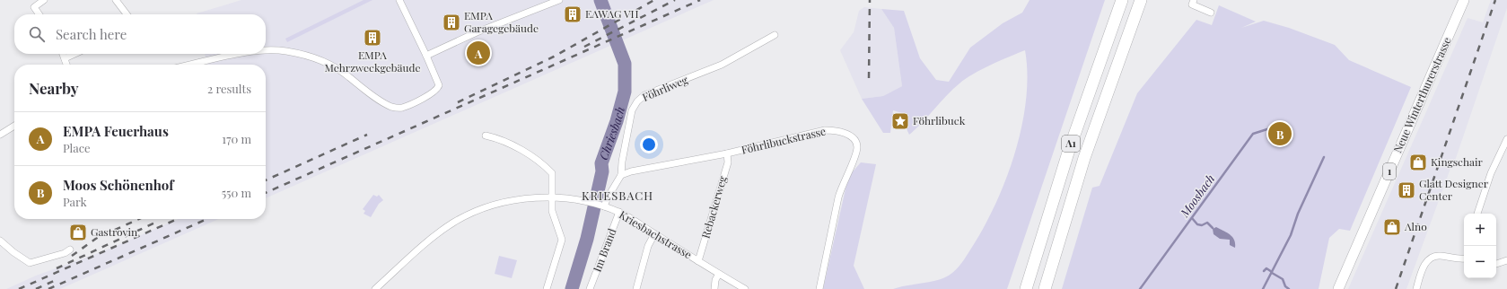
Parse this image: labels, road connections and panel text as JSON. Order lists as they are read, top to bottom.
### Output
{
  "streets": {
    "highway": ["A1"],
    "main road": ["Neue Winterthurerstrasse", "1"],
    "street": [
      "Föhrliweg",
      "Föhrlibuckstrasse",
      "Rebackerweg",
      "Kriesbachstrasse",
      "Im Brand"
    ]
  },
  "crossings": [
    ["Föhrliweg", "Föhrlibuckstrasse"],
    ["Föhrliweg", "Kriesbachstrasse"],
    ["Föhrlibuckstrasse", "Rebackerweg"],
    ["Rebackerweg", "Kriesbachstrasse"],
    ["Kriesbachstrasse", "Im Brand"]
  ],
  "districts": ["KRIESBACH"],
  "water": ["Chriesbach", "Moosbach"],
  "places": {
    "building": [
      "EAWAG VH",
      "EMPA Garagegebäude",
      "EMPA Mehrzweckgebäude",
      "Glatt Designer Center"
    ],
    "place": ["Föhrlibuck"],
    "shop": ["Kingschair", "Alno", "Gastrovin"]
  },
  "page": {
    "search": "Search here",
    "pins": ["A", "B"],
    "heading": ["Nearby", "2 results"],
    "list": [
      {
        "mark": "A",
        "name": "EMPA Feuerhaus",
        "note": "Place",
        "value": "170 m"
      },
      {
        "mark": "B",
        "name": "Moos Schönenhof",
        "note": "Park",
        "value": "550 m"
      }
    ],
    "map_buttons": ["+", "−"]
  }
}
